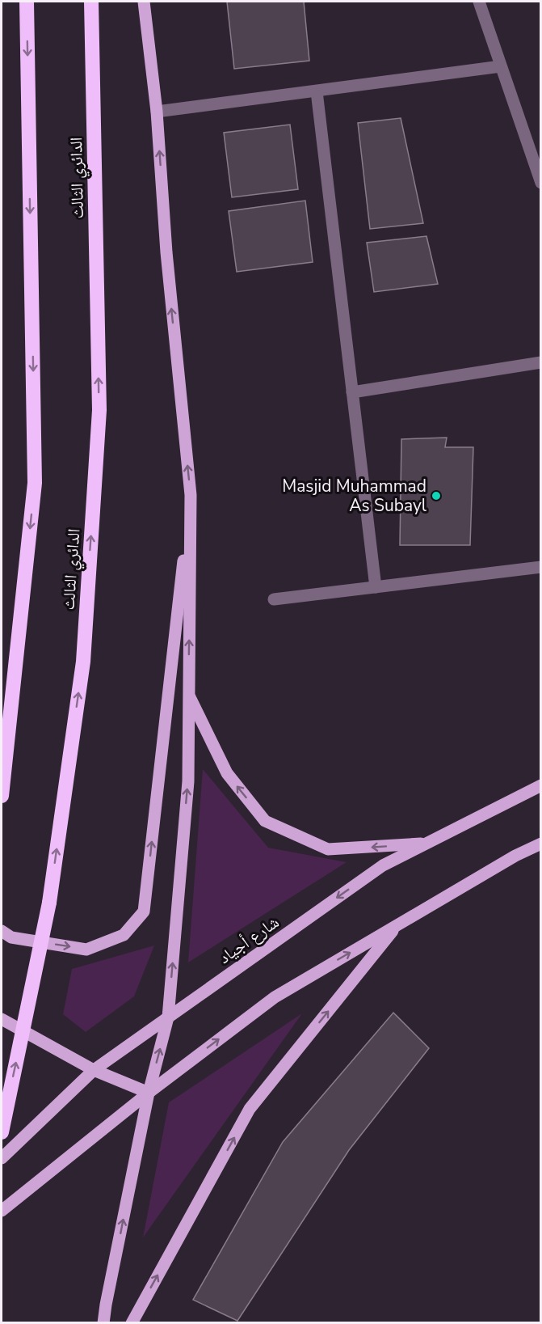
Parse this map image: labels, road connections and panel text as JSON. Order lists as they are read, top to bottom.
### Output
{
  "streets": {
    "highway": ["الدائري الثالث"],
    "main road": ["شارع أجياد"]
  },
  "places": ["Masjid Muhammad As Subayl"]
}
